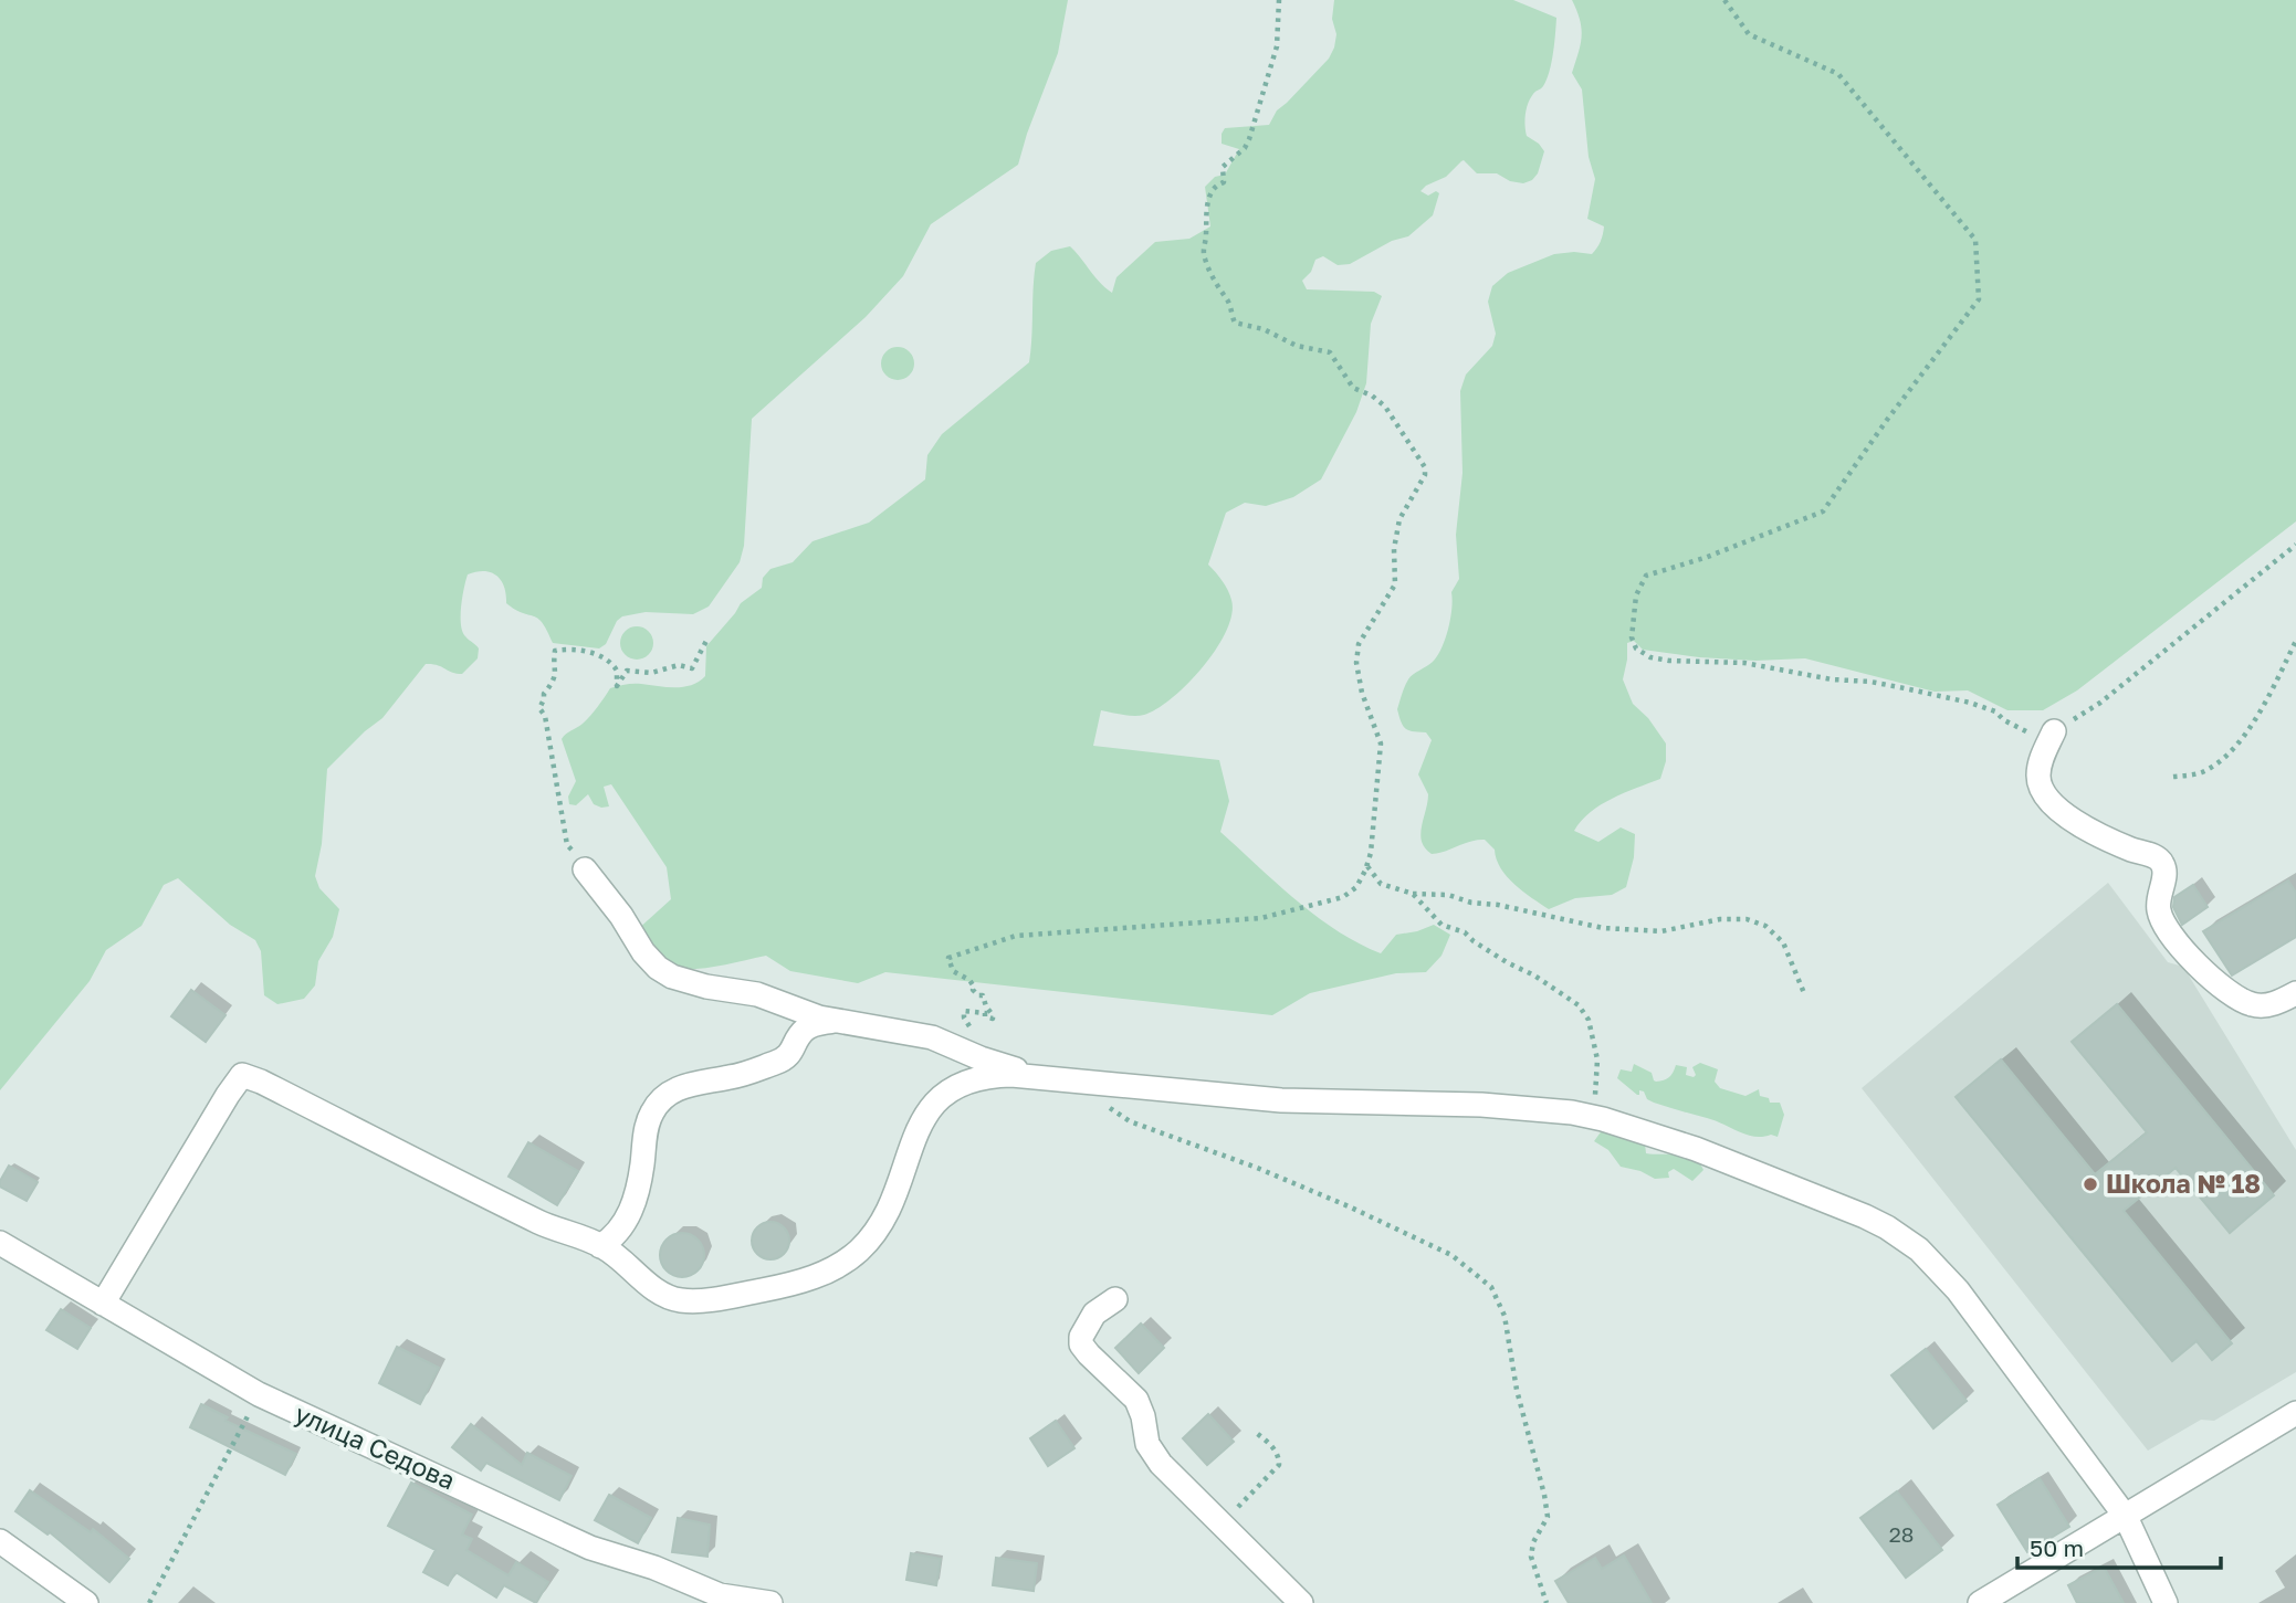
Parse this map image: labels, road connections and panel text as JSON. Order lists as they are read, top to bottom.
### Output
{
  "streets": {
    "street": ["улица Седова"]
  },
  "places": ["Школа № 18"],
  "house_numbers": ["28"],
  "scale_bar": "50 m"
}
